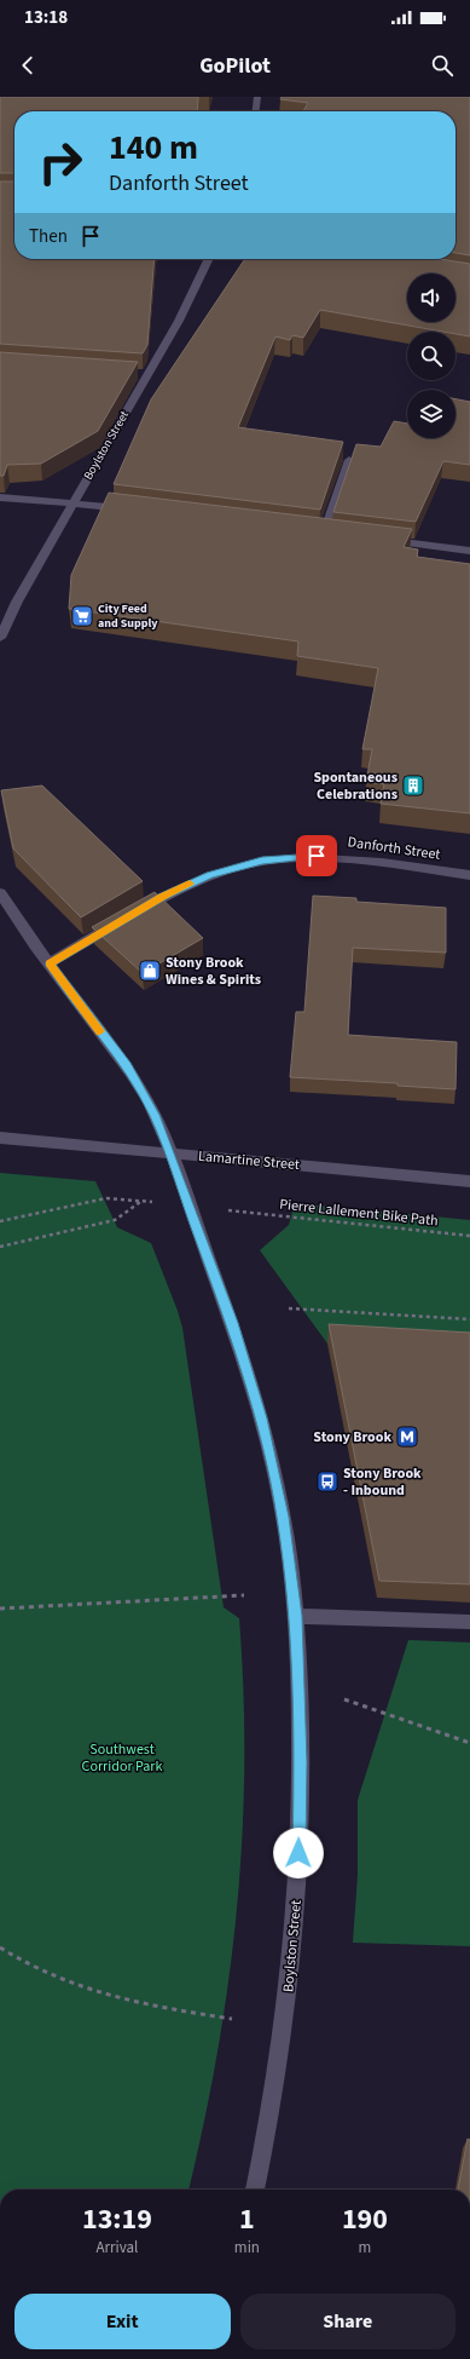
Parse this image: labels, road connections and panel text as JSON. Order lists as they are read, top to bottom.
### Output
{
  "streets": {
    "street": ["Boylston Street", "Danforth Street", "Lamartine Street"],
    "path": ["Pierre Lallement Bike Path"]
  },
  "crossings": [
    ["Boylston Street", "Danforth Street"],
    ["Boylston Street", "Lamartine Street"]
  ],
  "parks": ["Southwest Corridor Park"],
  "places": {
    "supermarket": ["City Feed and Supply"],
    "building": ["Spontaneous Celebrations"],
    "shop": ["Stony Brook Wines & Spirits"],
    "metro station": ["Stony Brook"],
    "bus stop": ["Stony Brook - Inbound"]
  },
  "page": {
    "status": "13:18",
    "header": "GoPilot",
    "turn": ["140 m", "Danforth Street"],
    "then": "Then",
    "eta": [
      "13:19",
      "Arrival",
      "1",
      "min",
      "190",
      "m"
    ],
    "buttons": ["Exit", "Share"]
  }
}
